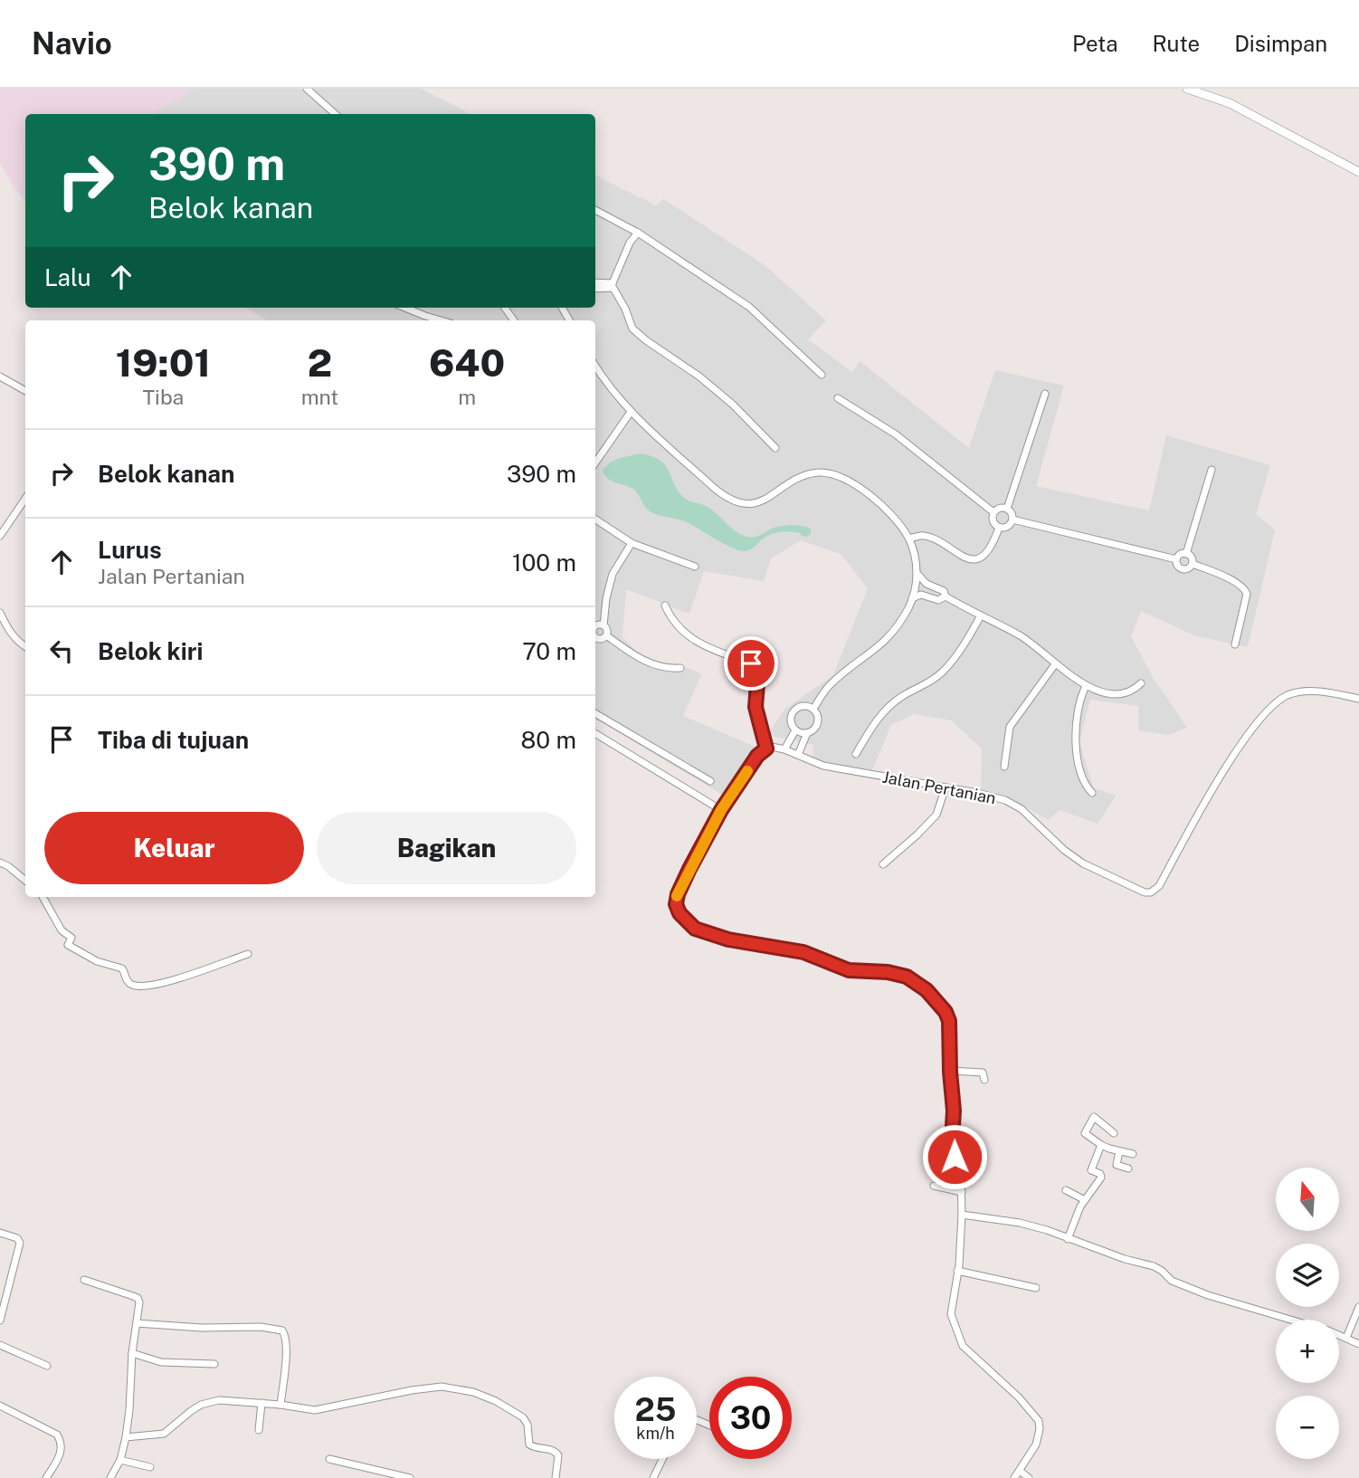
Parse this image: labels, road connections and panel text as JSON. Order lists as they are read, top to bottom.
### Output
{
  "streets": {
    "street": ["Jalan Pertanian"]
  },
  "north": "top",
  "page": {
    "header": "Navio",
    "nav": ["Peta", "Rute", "Disimpan"],
    "turn": ["390 m", "Belok kanan"],
    "then": "Lalu",
    "eta": [
      "19:01",
      "Tiba",
      "2",
      "mnt",
      "640",
      "m"
    ],
    "list": [
      {
        "name": "Belok kanan",
        "value": "390 m"
      },
      {
        "name": "Lurus",
        "note": "Jalan Pertanian",
        "value": "100 m"
      },
      {
        "name": "Belok kiri",
        "value": "70 m"
      },
      {
        "name": "Tiba di tujuan",
        "value": "80 m"
      }
    ],
    "buttons": ["Keluar", "Bagikan"],
    "map_buttons": ["+", "−"],
    "speed": "25 km/h",
    "limit": "30"
  }
}
